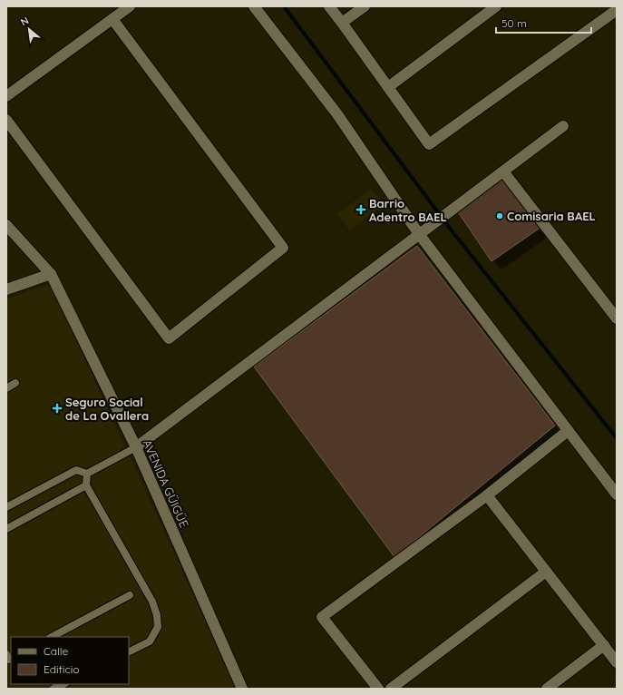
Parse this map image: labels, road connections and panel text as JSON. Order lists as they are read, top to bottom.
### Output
{
  "streets": {
    "street": ["AVENIDA GÜIGÜE"]
  },
  "places": {
    "health": ["Barrio Adentro BAEL", "Seguro Social de La Ovallera"],
    "other": ["Comisaria BAEL"]
  },
  "legend": ["Calle", "Edificio"],
  "scale_bar": "50 m",
  "north": "top left"
}
